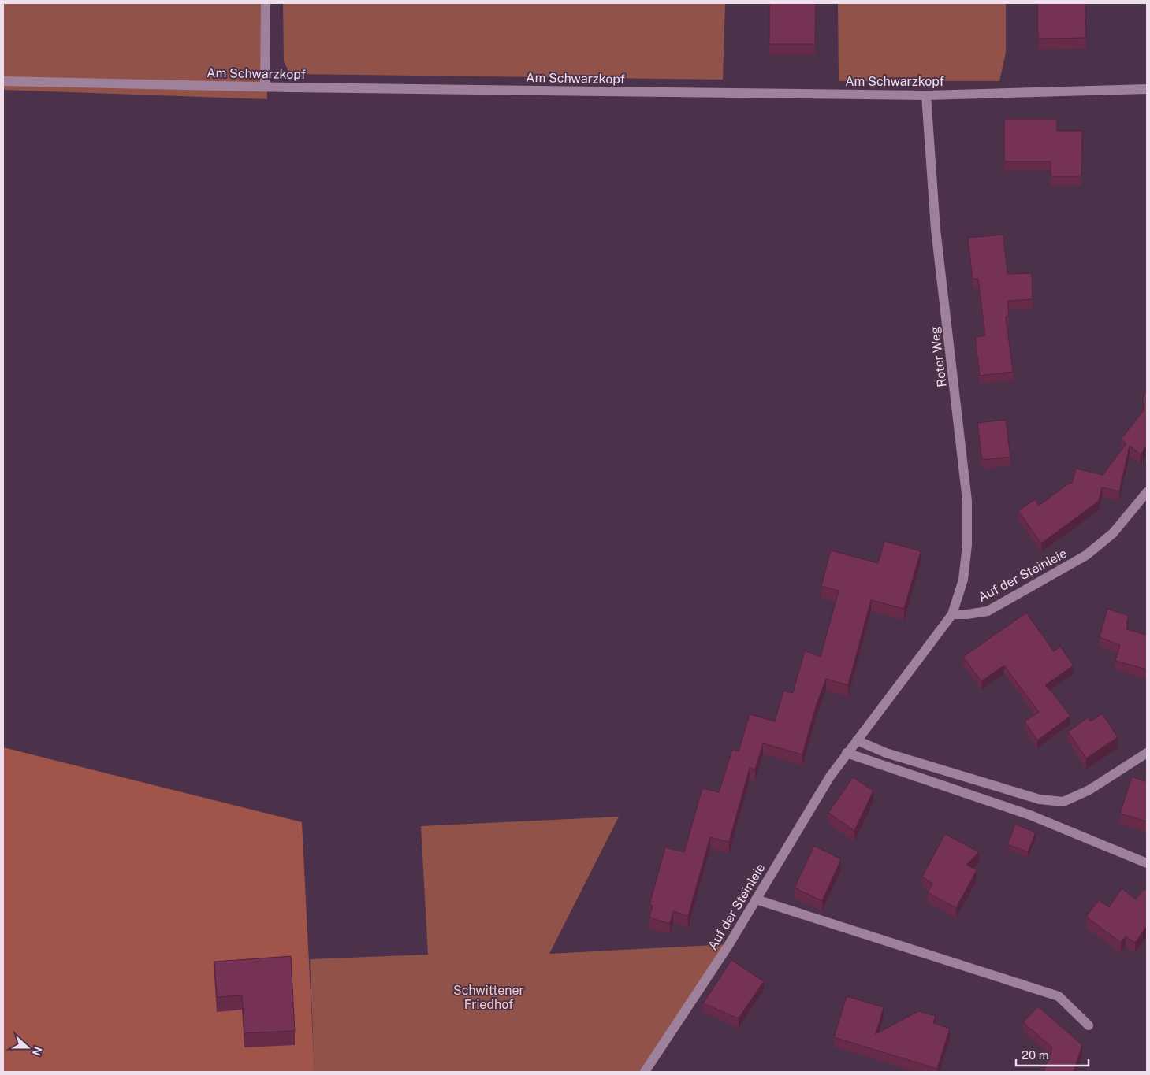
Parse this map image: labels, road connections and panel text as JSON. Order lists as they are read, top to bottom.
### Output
{
  "streets": {
    "street": ["Am Schwarzkopf", "Roter Weg", "Auf der Steinleie"]
  },
  "crossings": [
    ["Am Schwarzkopf", "Roter Weg"],
    ["Roter Weg", "Auf der Steinleie"]
  ],
  "parks": ["Schwittener Friedhof"],
  "scale_bar": "20 m",
  "north": "right"
}
